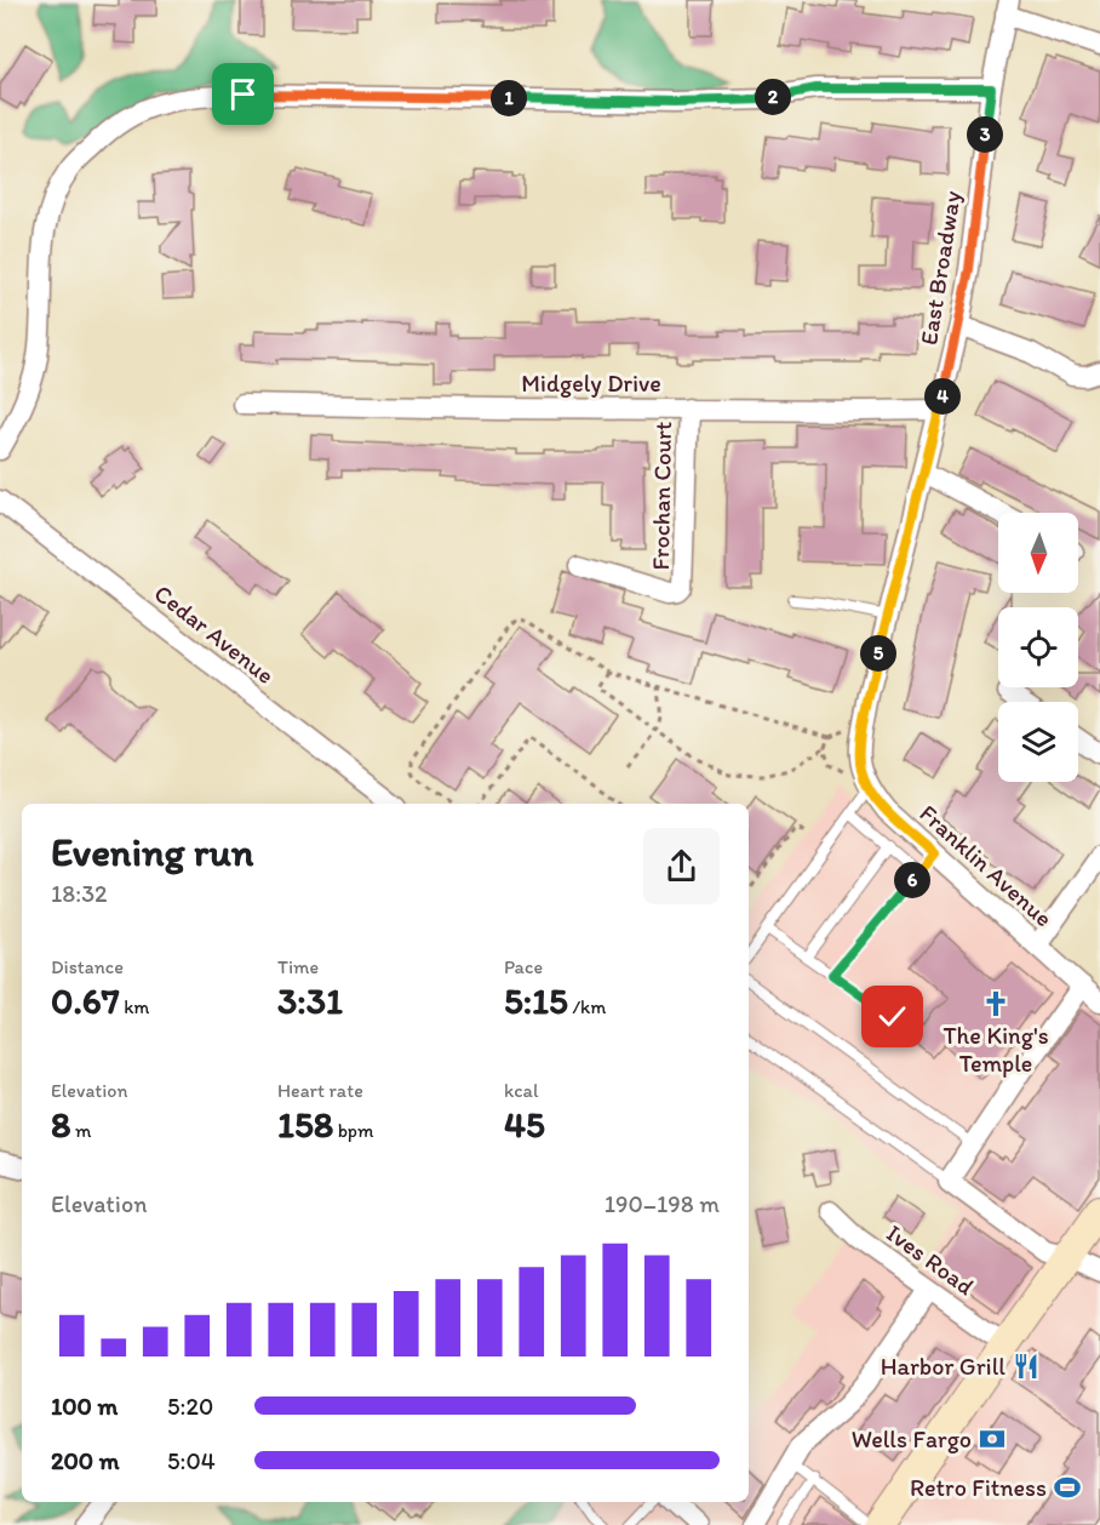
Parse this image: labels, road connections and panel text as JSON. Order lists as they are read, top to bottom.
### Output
{
  "streets": {
    "street": [
      "East Broadway",
      "Midgely Drive",
      "Frochan Court",
      "Cedar Avenue",
      "Franklin Avenue",
      "Ives Road"
    ]
  },
  "crossings": [
    ["East Broadway", "Midgely Drive"],
    ["East Broadway", "Franklin Avenue"],
    ["Midgely Drive", "Frochan Court"]
  ],
  "places": {
    "church": ["The King's Temple"],
    "restaurant": ["Harbor Grill"],
    "bank": ["Wells Fargo"],
    "sports": ["Retro Fitness"]
  },
  "north": "bottom",
  "page": {
    "pins": [
      "2",
      "1",
      "3",
      "4",
      "5",
      "6"
    ],
    "heading": ["Evening run", "18:32"],
    "stats": [
      ["Distance", "0.67 km"],
      ["Time", "3:31"],
      ["Pace", "5:15 /km"],
      ["Elevation", "8 m"],
      ["Heart rate", "158 bpm"],
      ["kcal", "45"]
    ],
    "chart": ["Elevation", "190–198 m"],
    "list": [
      {
        "name": "100 m",
        "note": "5:20"
      },
      {
        "name": "200 m",
        "note": "5:04"
      }
    ]
  }
}
